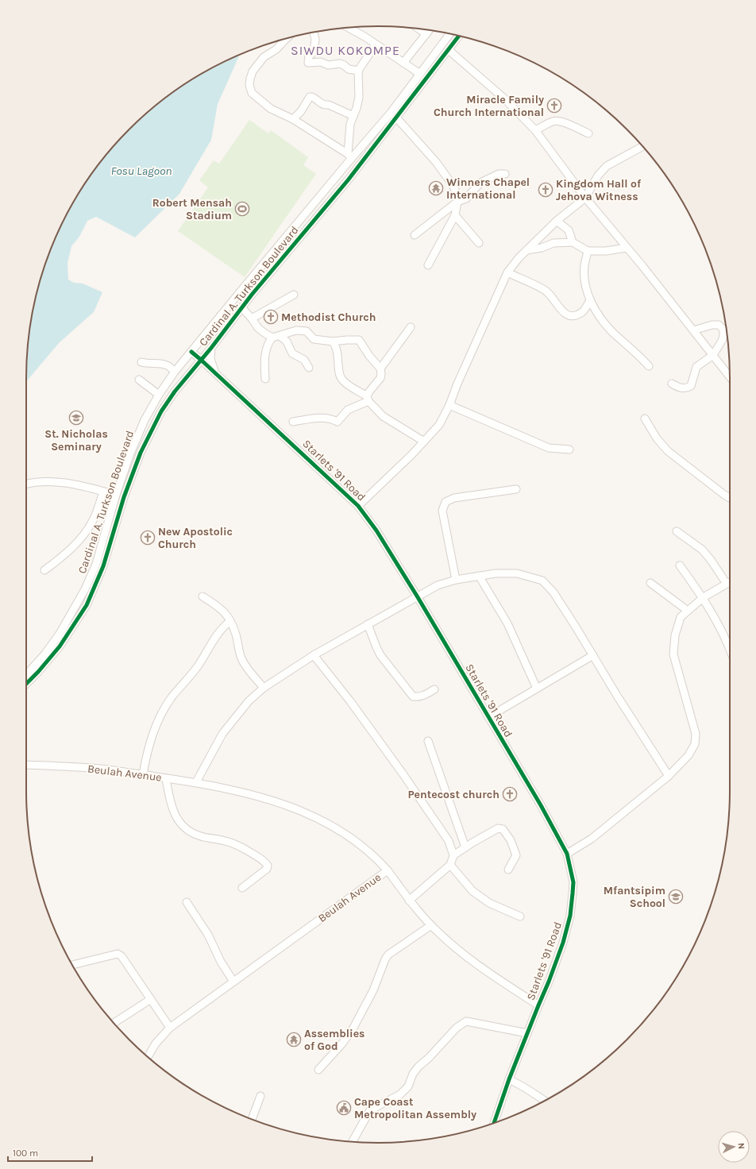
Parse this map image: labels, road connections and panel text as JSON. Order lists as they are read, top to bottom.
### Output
{
  "streets": {
    "street": ["Cardinal A. Turkson Boulevard", "Starlets '91 Road", "Beulah Avenue"]
  },
  "crossings": [
    ["Cardinal A. Turkson Boulevard", "Starlets '91 Road"]
  ],
  "districts": ["SIWDU KOKOMPE"],
  "water": ["Fosu Lagoon"],
  "places": {
    "church": [
      "Miracle Family Church International",
      "Kingdom Hall of Jehova Witness",
      "Methodist Church",
      "New Apostolic Church",
      "Pentecost church"
    ],
    "temple": ["Winners Chapel International", "Assemblies of God"],
    "sports": ["Robert Mensah Stadium"],
    "school or university": ["St. Nicholas Seminary", "Mfantsipim School"],
    "public building": ["Cape Coast Metropolitan Assembly"]
  },
  "scale_bar": "100 m",
  "north": "right"
}
